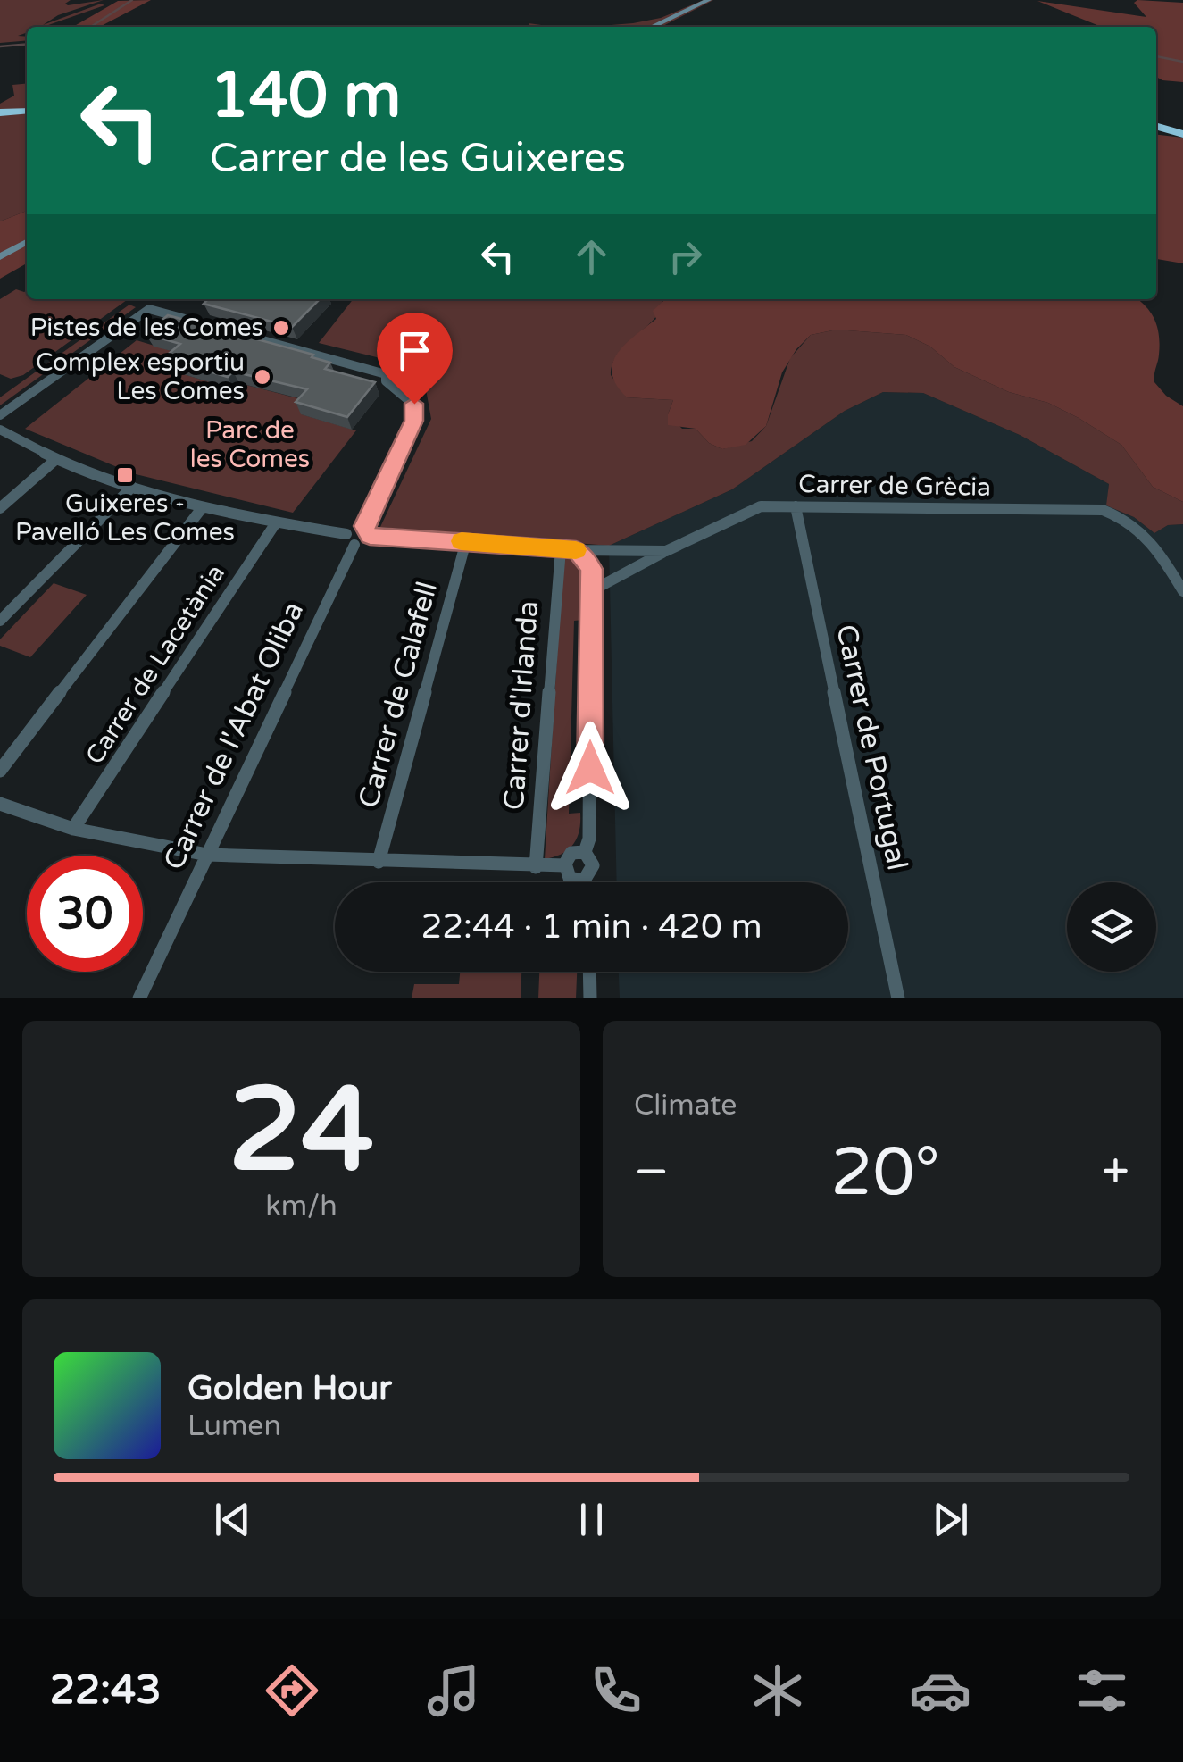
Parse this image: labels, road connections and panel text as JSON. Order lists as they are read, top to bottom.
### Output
{
  "streets": {
    "street": [
      "Carrer de Grècia",
      "Carrer de Lacetània",
      "Carrer de Calafell",
      "Carrer d'Irlanda",
      "Carrer de l'Abat Oliba",
      "Carrer de Portugal"
    ]
  },
  "crossings": [
    ["Carrer de Grècia", "Carrer de Calafell"],
    ["Carrer de Grècia", "Carrer d'Irlanda"],
    ["Carrer de Grècia", "Carrer de Portugal"]
  ],
  "parks": ["Parc de les Comes"],
  "places": {
    "other": ["Pistes de les Comes", "Complex esportiu Les Comes"],
    "transit": ["Guixeres - Pavelló Les Comes"]
  },
  "page": {
    "turn": ["140 m", "Carrer de les Guixeres"],
    "limit": "30",
    "trip": "22:44 · 1 min · 420 m",
    "tile": [
      ["24", "km/h"],
      "Climate"
    ],
    "heat": ["−", "20°", "+"],
    "song": ["Golden Hour", "Lumen"],
    "tabs": "22:43"
  }
}
